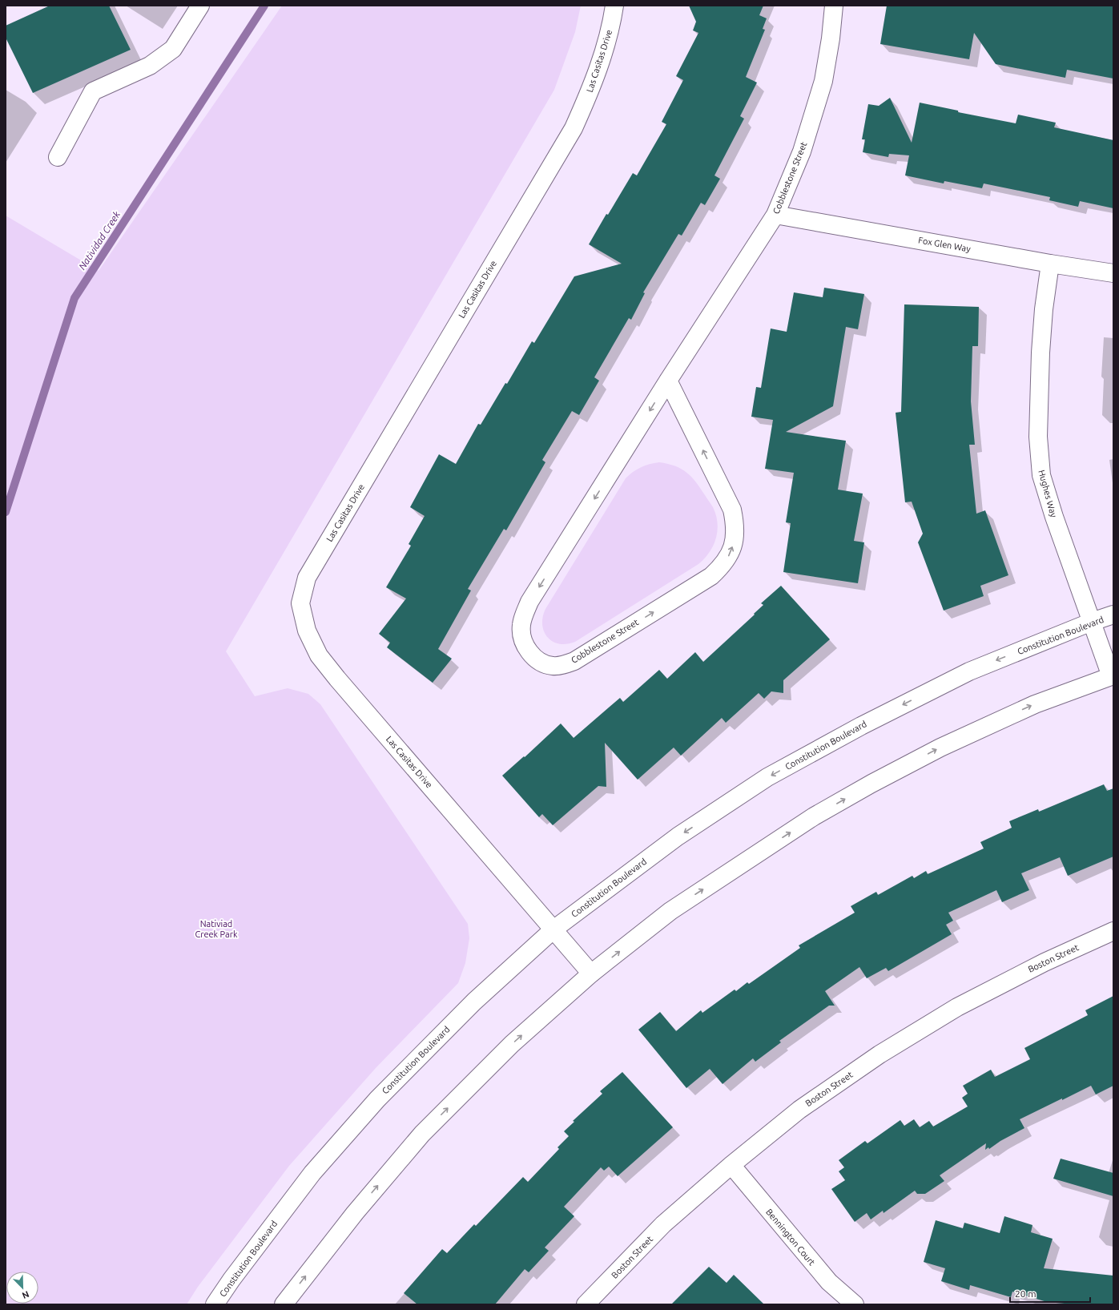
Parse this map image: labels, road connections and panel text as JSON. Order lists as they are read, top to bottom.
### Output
{
  "streets": {
    "street": [
      "Las Casitas Drive",
      "Cobblestone Street",
      "Fox Glen Way",
      "Hughes Way",
      "Constitution Boulevard",
      "Boston Street",
      "Bennington Court"
    ]
  },
  "crossings": [
    ["Las Casitas Drive", "Constitution Boulevard"],
    ["Cobblestone Street", "Fox Glen Way"],
    ["Fox Glen Way", "Hughes Way"],
    ["Hughes Way", "Constitution Boulevard"],
    ["Boston Street", "Bennington Court"]
  ],
  "water": ["Natividad Creek"],
  "parks": ["Nativiad Creek Park"],
  "scale_bar": "20 m",
  "north": "bottom right"
}
